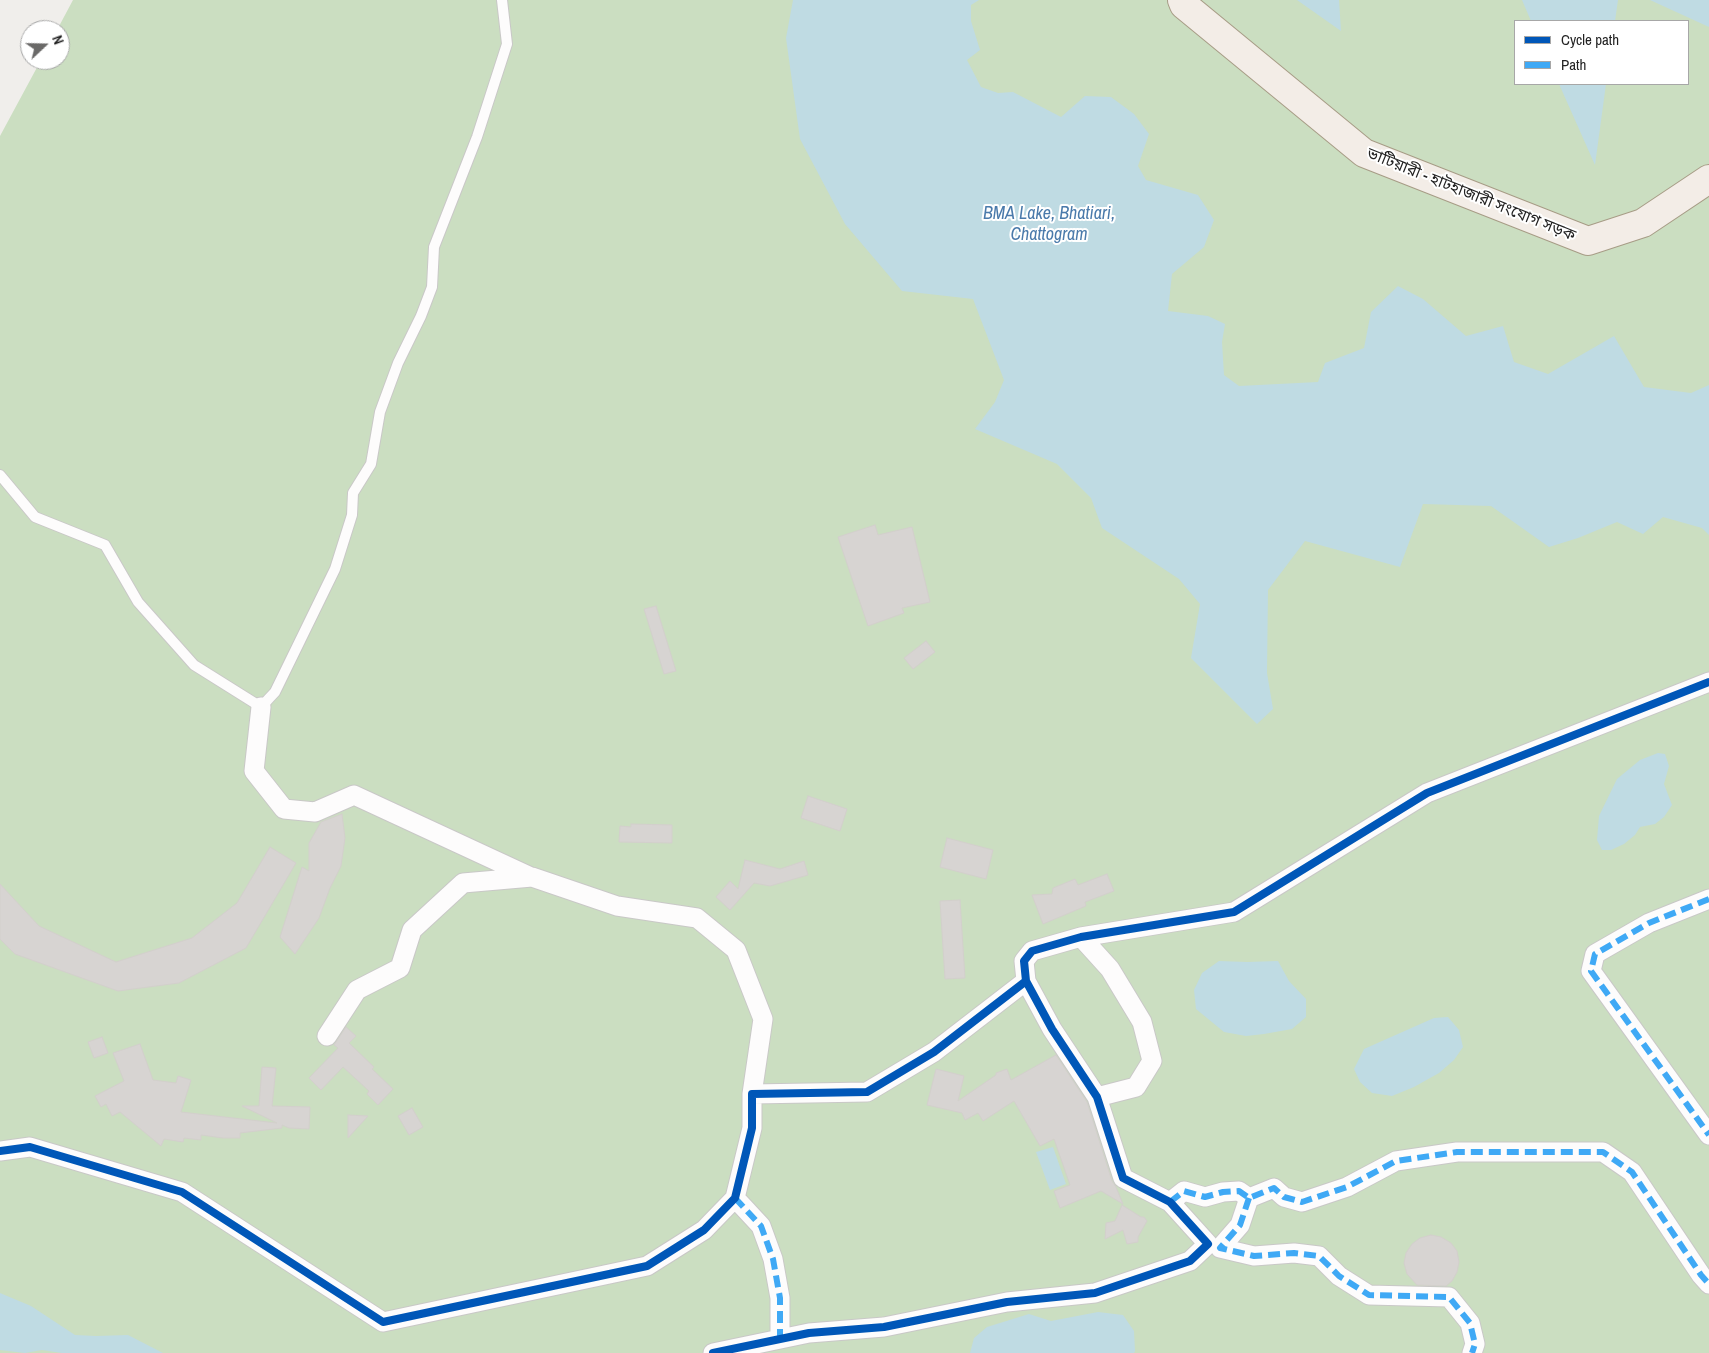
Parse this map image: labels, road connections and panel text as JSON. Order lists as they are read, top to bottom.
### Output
{
  "streets": {
    "main road": ["ভাটিয়ারী - হাটহাজারী সংযোগ সড়ক"]
  },
  "water": ["BMA Lake, Bhatiari, Chattogram"],
  "legend": ["Cycle path", "Path"],
  "north": "right"
}
